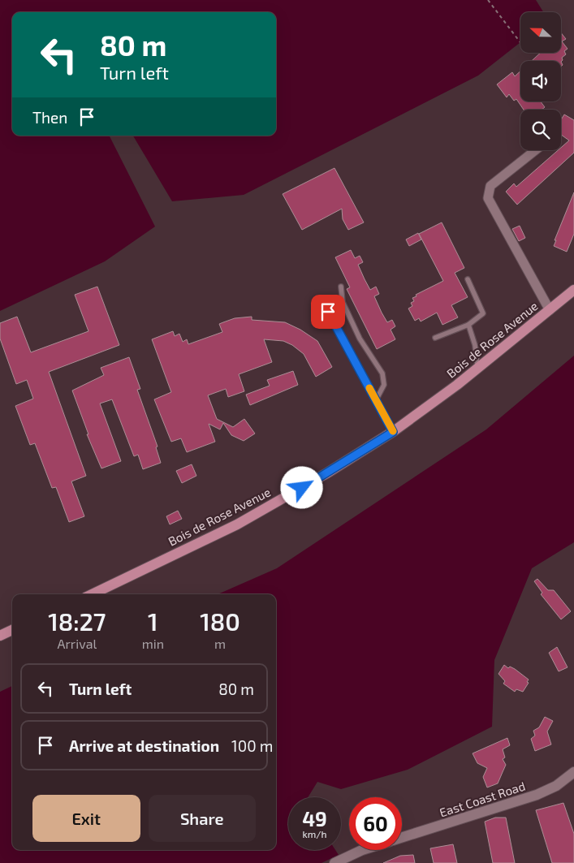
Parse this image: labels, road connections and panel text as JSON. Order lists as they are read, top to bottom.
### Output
{
  "streets": {
    "main road": ["Bois de Rose Avenue", "East Coast Road"]
  },
  "north": "left",
  "page": {
    "turn": ["80 m", "Turn left"],
    "then": "Then",
    "eta": [
      "18:27",
      "Arrival",
      "1",
      "min",
      "180",
      "m"
    ],
    "list": [
      {
        "name": "Turn left",
        "value": "80 m"
      },
      {
        "name": "Arrive at destination",
        "value": "100 m"
      }
    ],
    "buttons": ["Exit", "Share"],
    "speed": "49 km/h",
    "limit": "60"
  }
}
